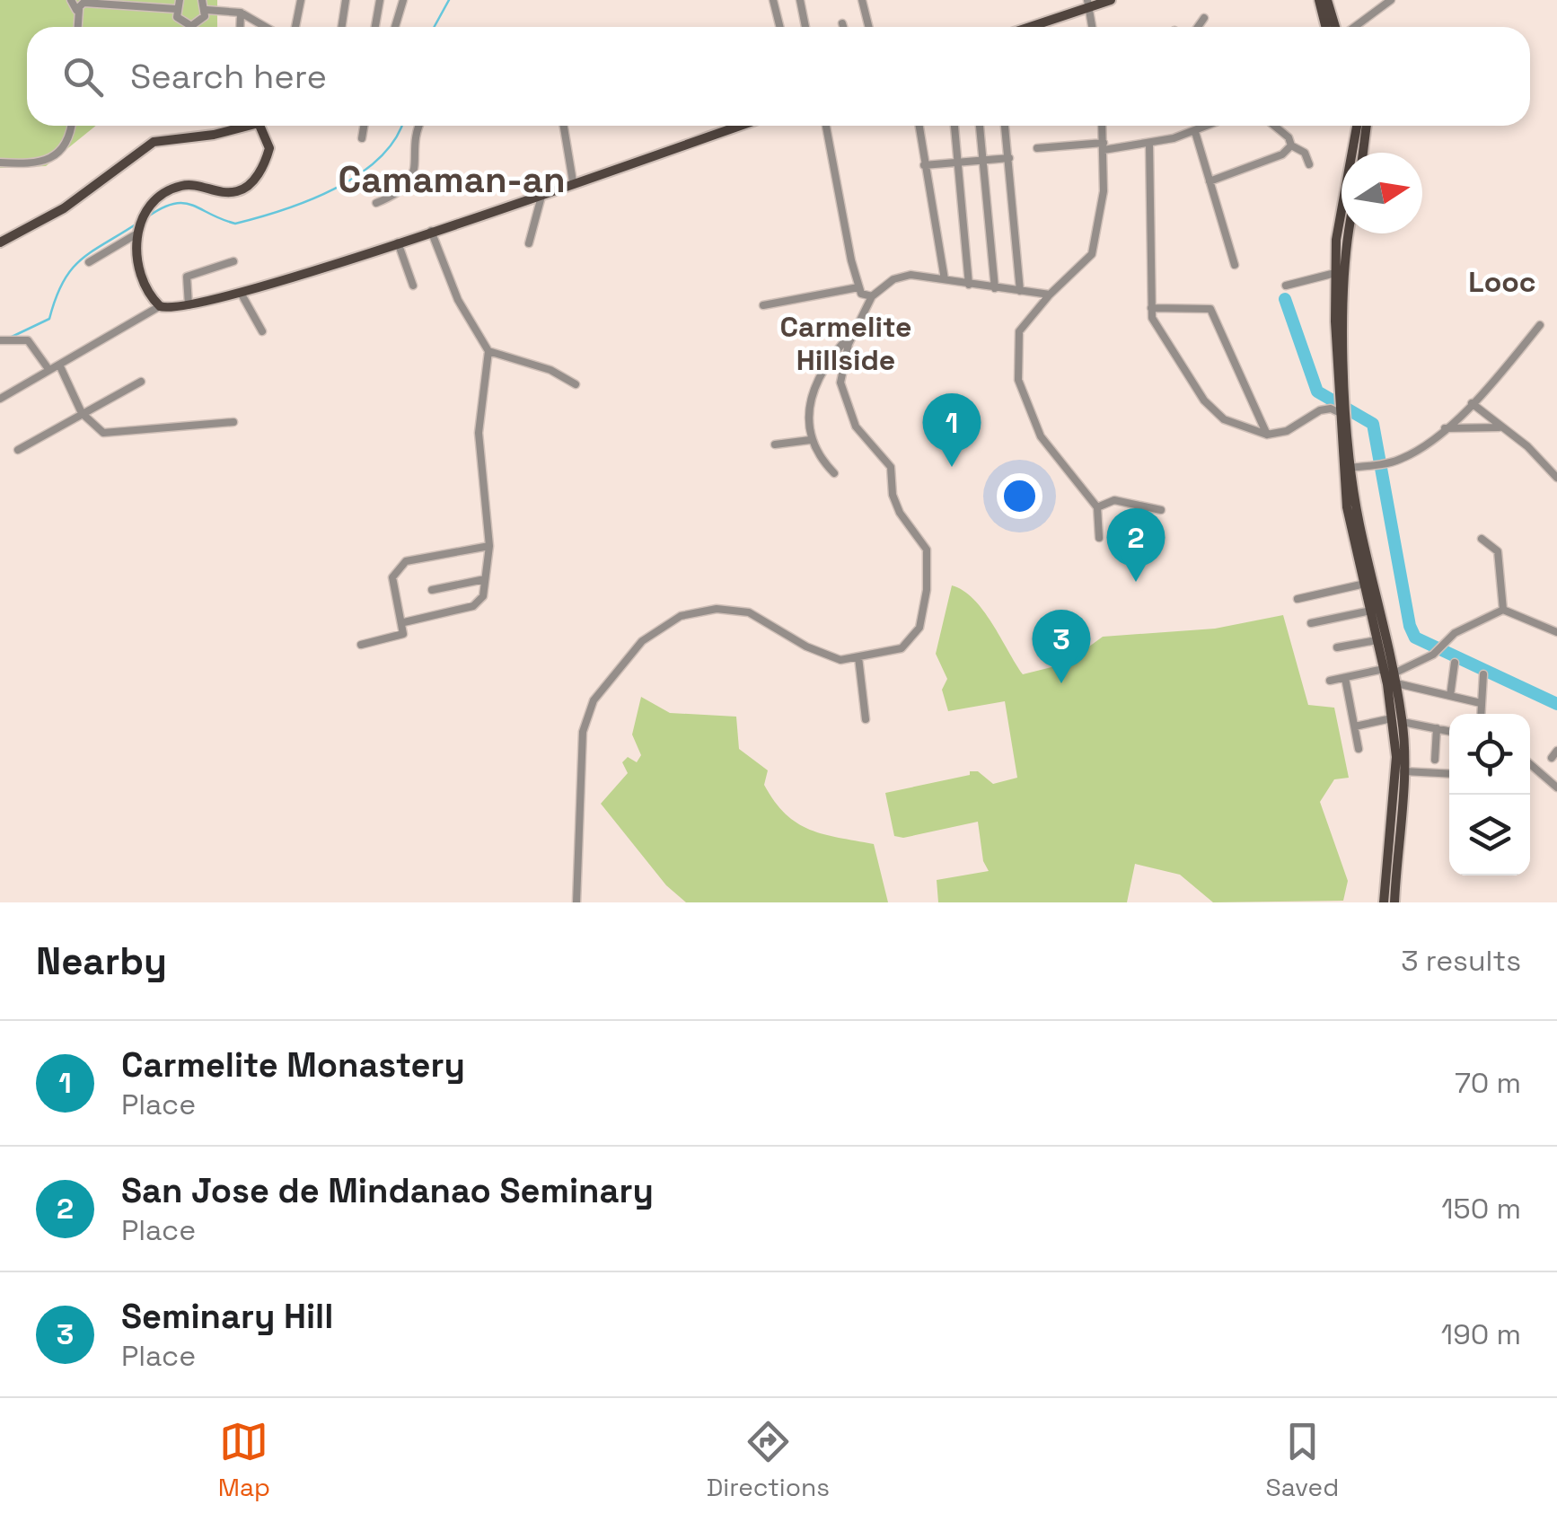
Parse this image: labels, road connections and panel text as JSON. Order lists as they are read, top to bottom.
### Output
{
  "districts": ["Camaman-an", "Looc", "Carmelite Hillside"],
  "north": "right",
  "page": {
    "search": "Search here",
    "pins": ["1", "2", "3"],
    "heading": ["Nearby", "3 results"],
    "list": [
      {
        "mark": "1",
        "name": "Carmelite Monastery",
        "note": "Place",
        "value": "70 m"
      },
      {
        "mark": "2",
        "name": "San Jose de Mindanao Seminary",
        "note": "Place",
        "value": "150 m"
      },
      {
        "mark": "3",
        "name": "Seminary Hill",
        "note": "Place",
        "value": "190 m"
      }
    ],
    "nav": ["Map", "Directions", "Saved"]
  }
}
